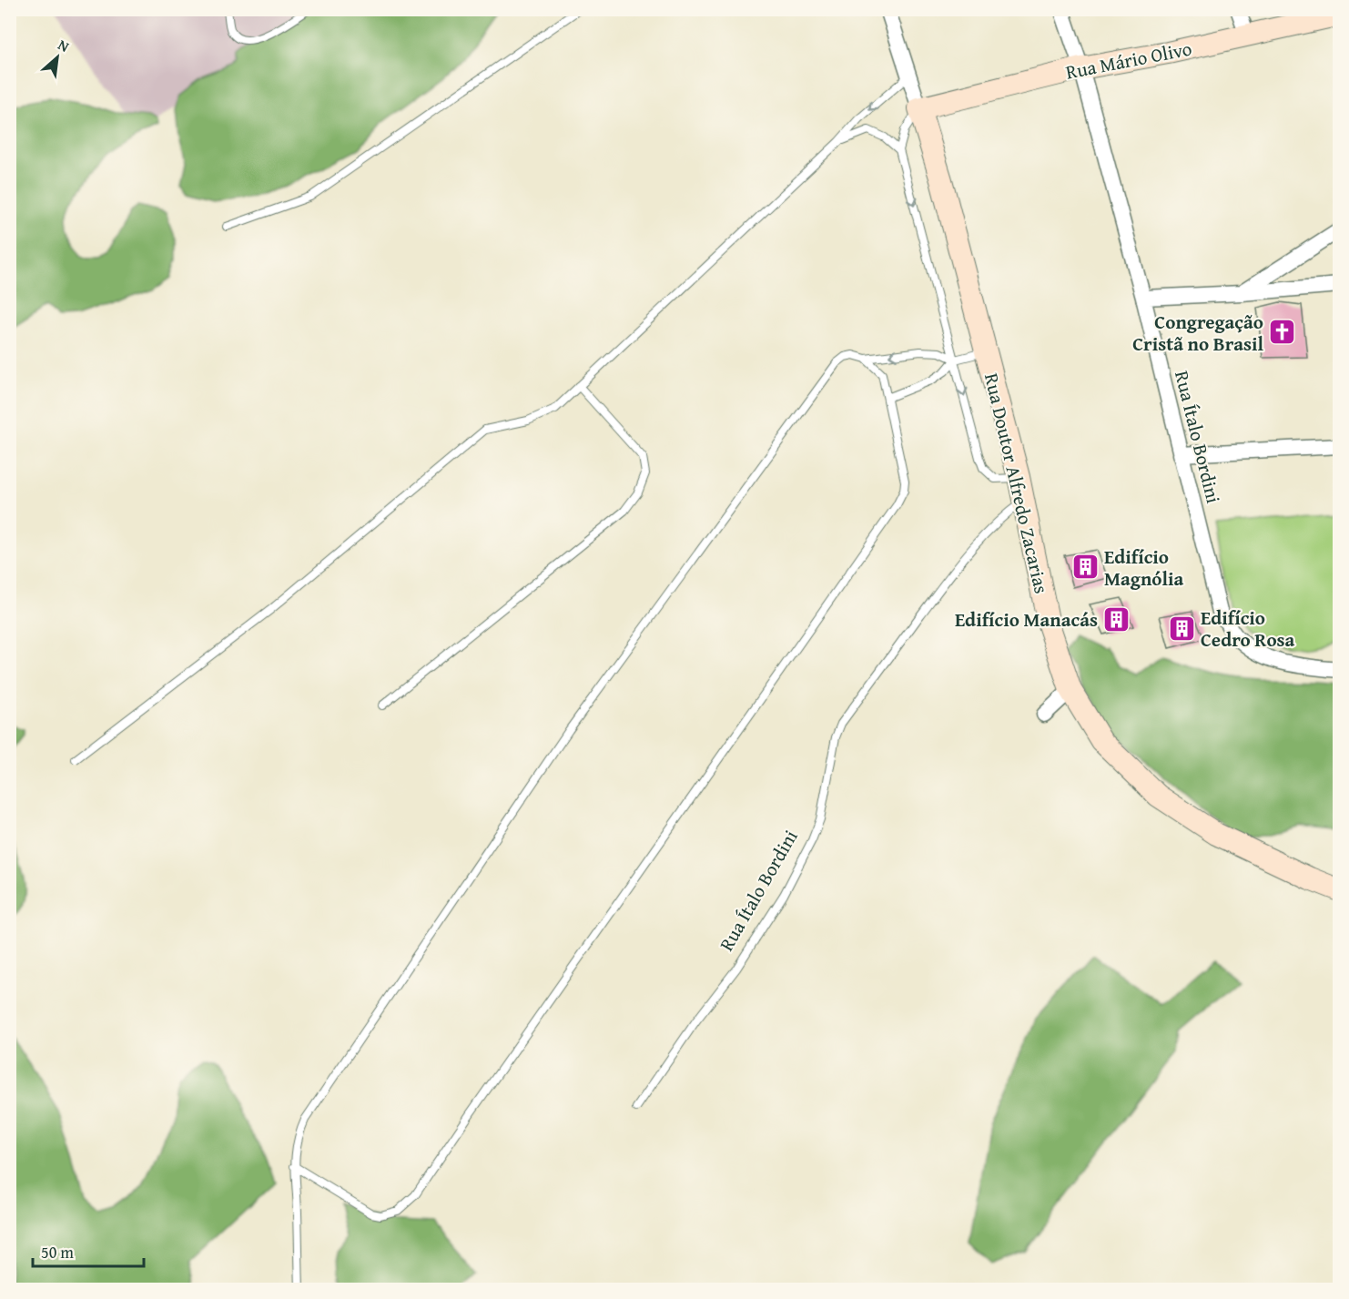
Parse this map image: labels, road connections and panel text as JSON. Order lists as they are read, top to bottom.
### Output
{
  "streets": {
    "street": ["Rua Mário Olivo", "Rua Ítalo Bordini", "Rua Doutor Alfredo Zacarias"]
  },
  "crossings": [
    ["Rua Mário Olivo", "Rua Ítalo Bordini"],
    ["Rua Mário Olivo", "Rua Doutor Alfredo Zacarias"],
    ["Rua Ítalo Bordini", "Rua Doutor Alfredo Zacarias"]
  ],
  "places": {
    "church": ["Congregação Cristã no Brasil"],
    "building": ["Edifício Magnólia", "Edifício Manacás", "Edifício Cedro Rosa"]
  },
  "scale_bar": "50 m",
  "north": "top right"
}
